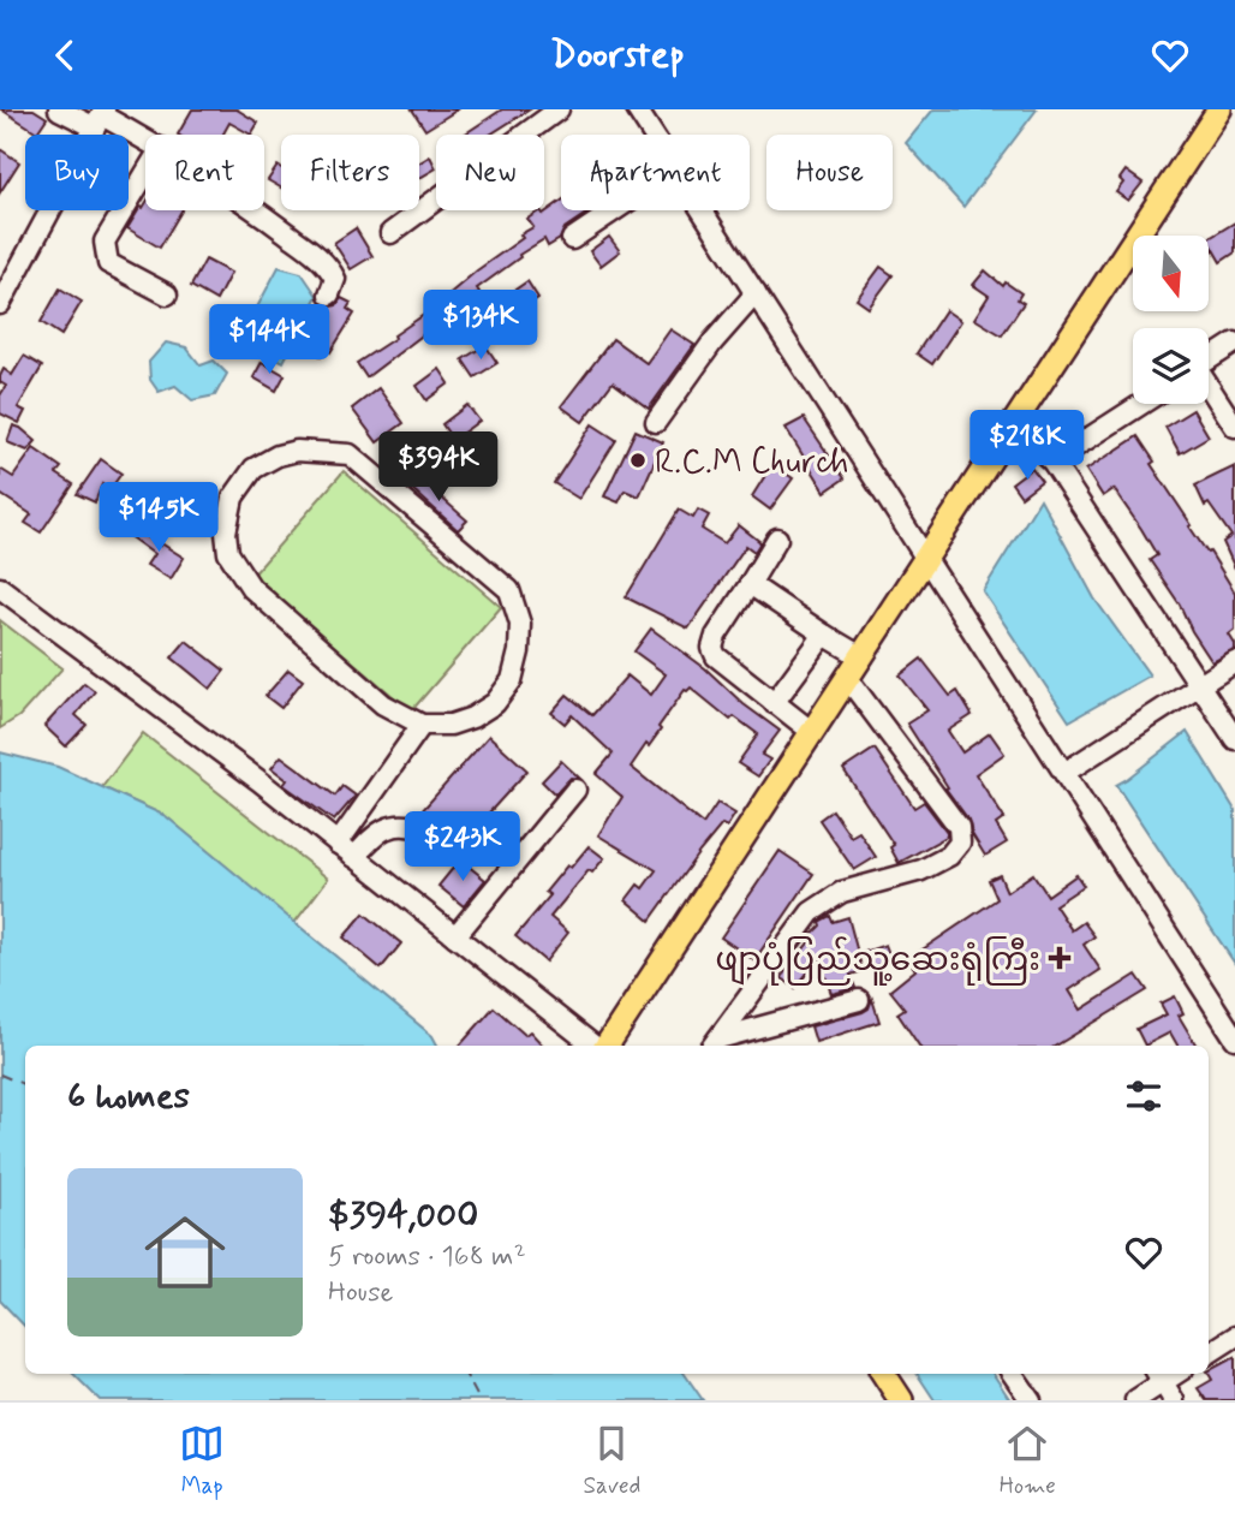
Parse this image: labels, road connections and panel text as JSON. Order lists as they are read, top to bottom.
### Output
{
  "places": {
    "other": ["R.C.M Church"],
    "health": ["ဖျာပုံပြည်သူ့ဆေးရုံကြီး"]
  },
  "north": "bottom",
  "page": {
    "header": "Doorstep",
    "chip": [
      "Buy",
      "Rent",
      "Filters",
      "New",
      "Apartment",
      "House"
    ],
    "price": [
      "$134K",
      "$144K",
      "$218K",
      "$394K",
      "$145K",
      "$243K"
    ],
    "heading": "6 homes",
    "list": [
      {
        "name": "$394,000",
        "note": "5 rooms · 168 m² · House"
      }
    ],
    "tabs": ["Map", "Saved", "Home"]
  }
}
